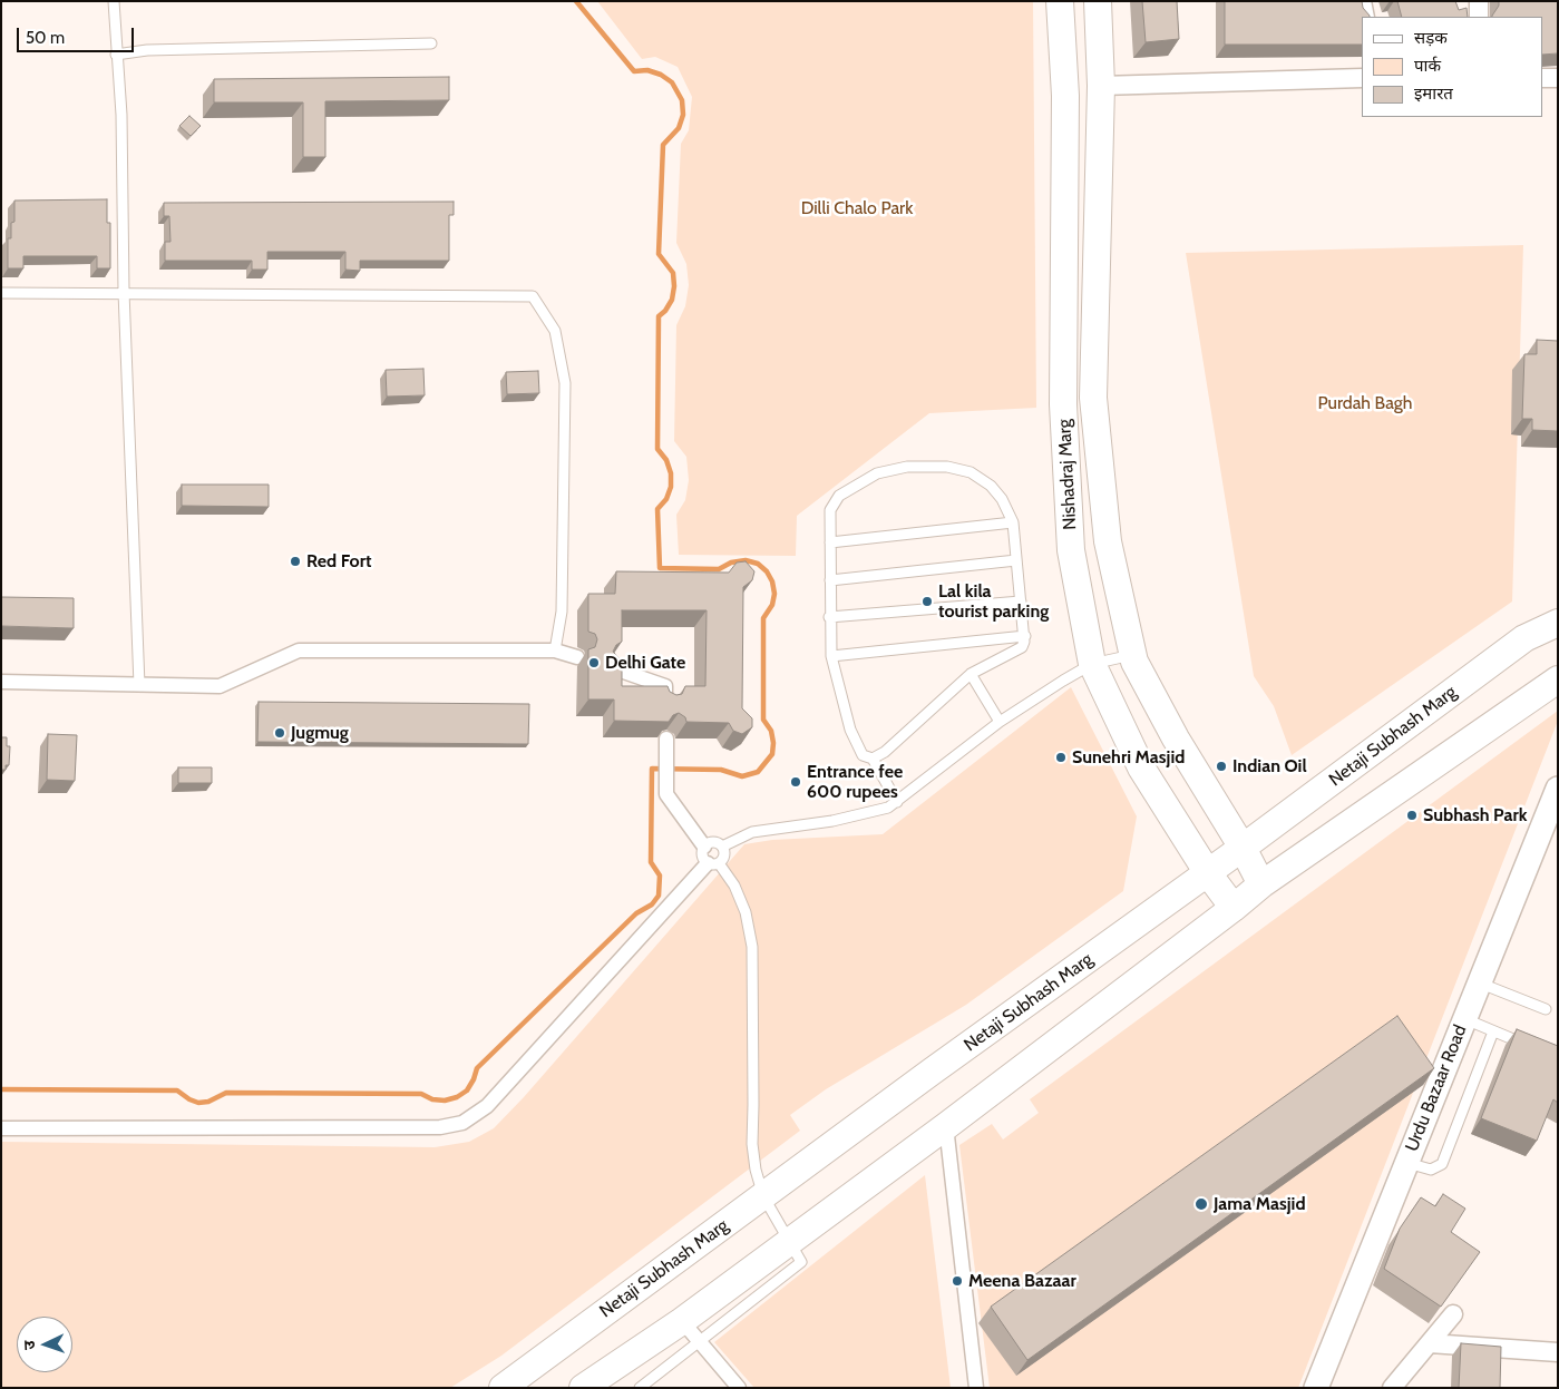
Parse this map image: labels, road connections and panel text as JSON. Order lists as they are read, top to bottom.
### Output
{
  "streets": {
    "main road": ["Nishadraj Marg", "Netaji Subhash Marg"],
    "street": ["Urdu Bazaar Road"]
  },
  "crossings": [
    ["Nishadraj Marg", "Netaji Subhash Marg"]
  ],
  "parks": ["Dilli Chalo Park", "Purdah Bagh"],
  "places": [
    "Red Fort",
    "Lal kila tourist parking",
    "Delhi Gate",
    "Jugmug",
    "Sunehri Masjid",
    "Indian Oil",
    "Entrance fee 600 rupees",
    "Subhash Park",
    "Jama Masjid",
    "Meena Bazaar"
  ],
  "legend": ["सड़क", "पार्क", "इमारत"],
  "scale_bar": "50 m",
  "north": "left"
}
